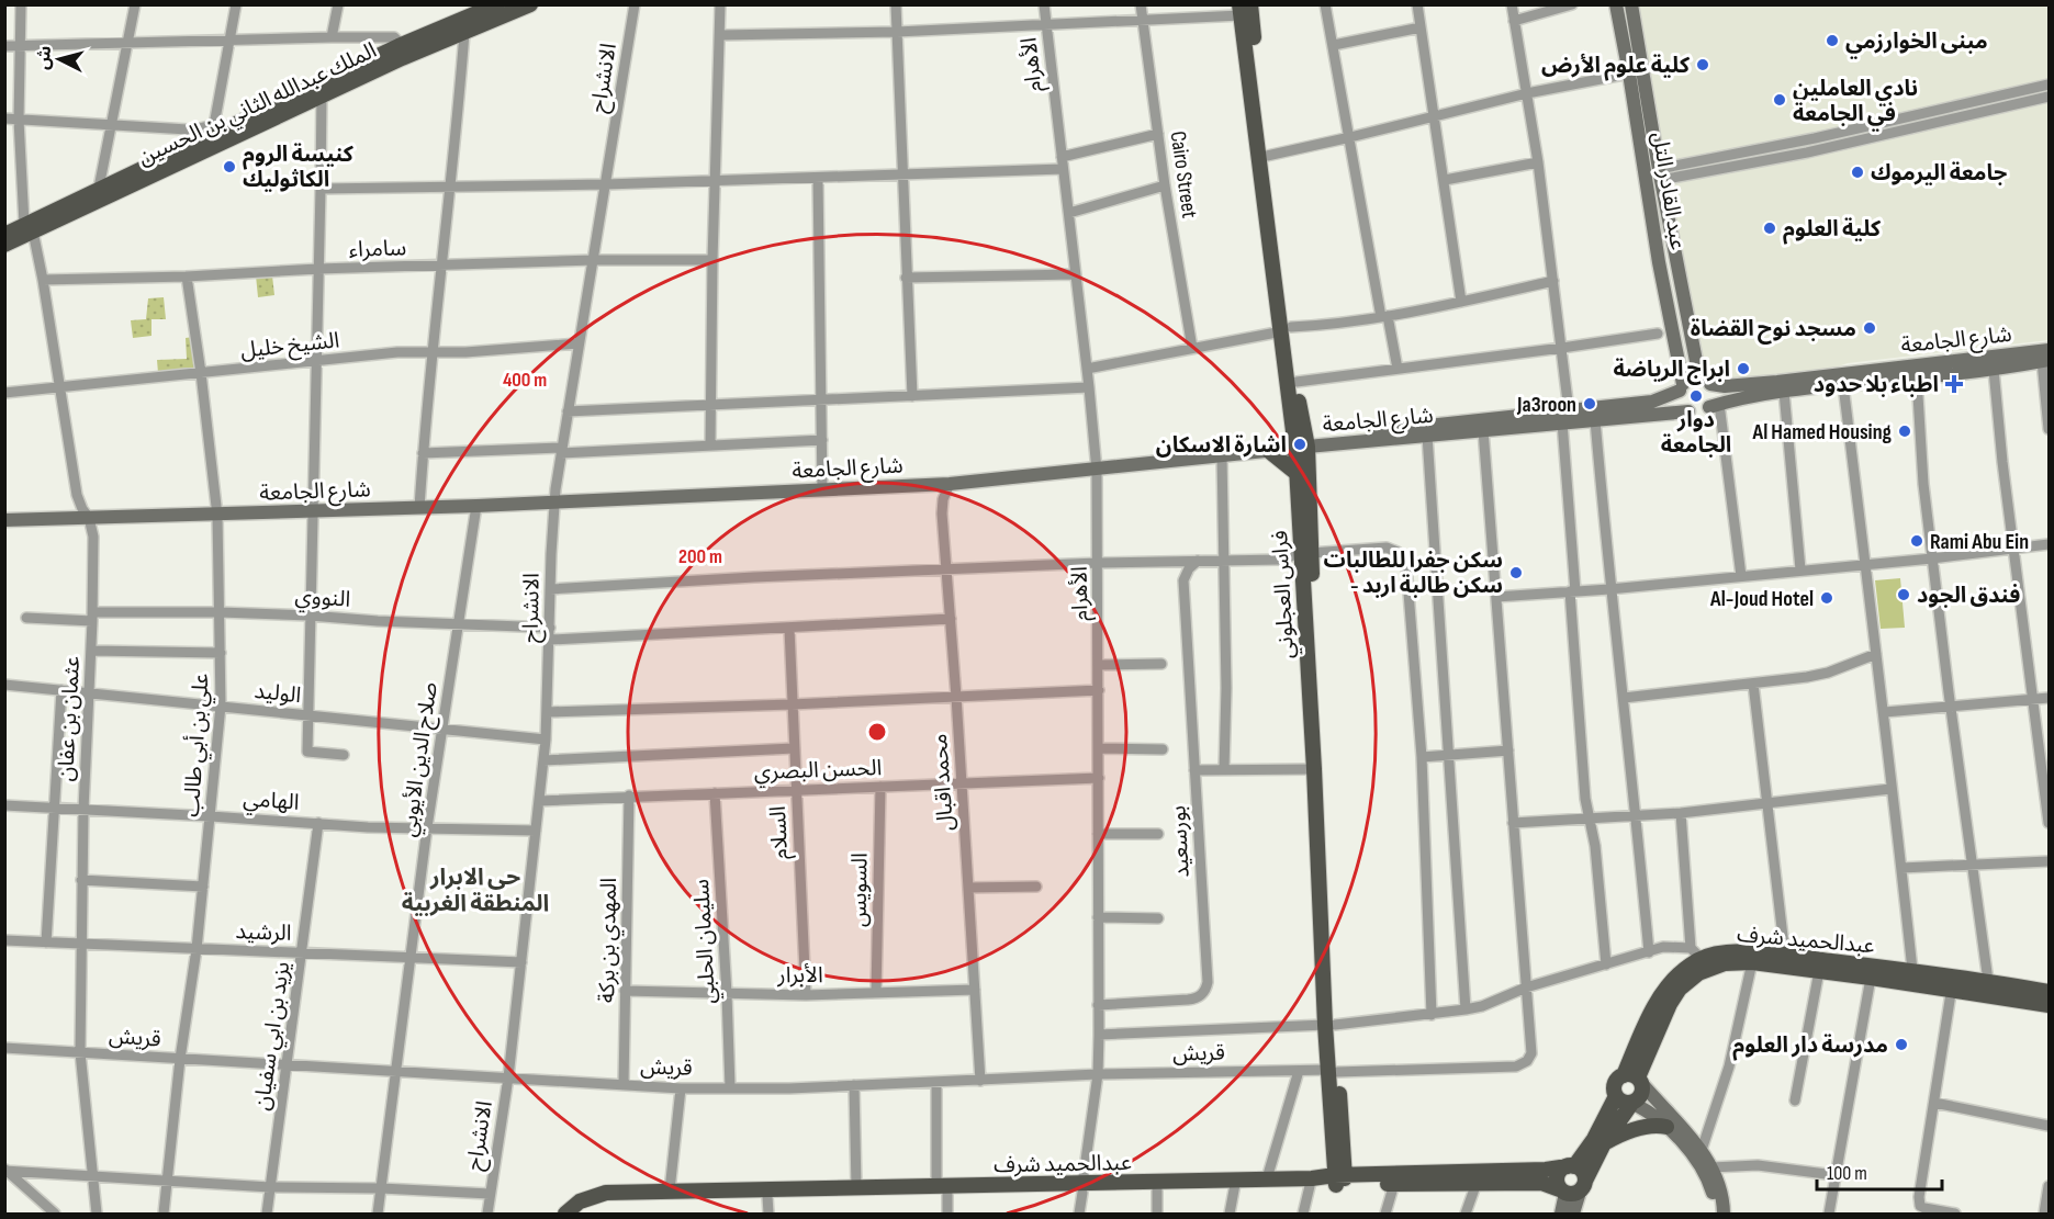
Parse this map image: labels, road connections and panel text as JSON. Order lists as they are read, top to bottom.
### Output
{
  "streets": {
    "main road": [
      "الملك عبدالله الثاني بن الحسين",
      "عبد القادر التل",
      "شارع الجامعة",
      "فراس العجلوني",
      "عبدالحميد شرف"
    ],
    "street": [
      "الأهرام",
      "الانشراح",
      "Cairo Street",
      "سامراء",
      "الشيخ خليل",
      "النووي",
      "الوليد",
      "عثمان بن عفان",
      "علي بن أبي طالب",
      "صلاح الدين الأيوبي",
      "الحسن البصري",
      "محمد اقبال",
      "الهامي",
      "السلام",
      "بورسعيد",
      "السويس",
      "الرشيد",
      "المهدي بن بركة",
      "سليمان الحلبي",
      "الأبرار",
      "يزيد بن ابي سفيان",
      "قريش"
    ]
  },
  "crossings": [
    ["الأهرام", "شارع الجامعة"],
    ["الأهرام", "الحسن البصري"],
    ["الأهرام", "بورسعيد"],
    ["الأهرام", "عبدالحميد شرف"],
    ["الأهرام", "قريش"],
    ["الانشراح", "سامراء"],
    ["الانشراح", "شارع الجامعة"],
    ["الانشراح", "الشيخ خليل"],
    ["الانشراح", "النووي"],
    ["الانشراح", "الوليد"],
    ["الانشراح", "الحسن البصري"],
    ["الانشراح", "الهامي"],
    ["الانشراح", "الرشيد"],
    ["الانشراح", "قريش"],
    ["الملك عبدالله الثاني بن الحسين", "عثمان بن عفان"],
    ["عبد القادر التل", "شارع الجامعة"],
    ["سامراء", "عثمان بن عفان"],
    ["سامراء", "علي بن أبي طالب"],
    ["شارع الجامعة", "فراس العجلوني"],
    ["شارع الجامعة", "عثمان بن عفان"],
    ["شارع الجامعة", "علي بن أبي طالب"],
    ["شارع الجامعة", "صلاح الدين الأيوبي"],
    ["شارع الجامعة", "محمد اقبال"],
    ["الشيخ خليل", "عثمان بن عفان"],
    ["الشيخ خليل", "علي بن أبي طالب"],
    ["فراس العجلوني", "عبدالحميد شرف"],
    ["فراس العجلوني", "قريش"],
    ["النووي", "عثمان بن عفان"],
    ["النووي", "علي بن أبي طالب"],
    ["النووي", "صلاح الدين الأيوبي"],
    ["الوليد", "عثمان بن عفان"],
    ["الوليد", "علي بن أبي طالب"],
    ["الوليد", "صلاح الدين الأيوبي"],
    ["عثمان بن عفان", "الهامي"],
    ["عثمان بن عفان", "الرشيد"],
    ["عثمان بن عفان", "قريش"],
    ["علي بن أبي طالب", "الهامي"],
    ["علي بن أبي طالب", "الرشيد"],
    ["علي بن أبي طالب", "قريش"],
    ["صلاح الدين الأيوبي", "الهامي"],
    ["صلاح الدين الأيوبي", "الرشيد"],
    ["صلاح الدين الأيوبي", "قريش"],
    ["الحسن البصري", "محمد اقبال"],
    ["الحسن البصري", "السلام"],
    ["الحسن البصري", "السويس"],
    ["الحسن البصري", "المهدي بن بركة"],
    ["الحسن البصري", "سليمان الحلبي"],
    ["محمد اقبال", "الأبرار"],
    ["محمد اقبال", "قريش"],
    ["الهامي", "يزيد بن ابي سفيان"],
    ["السلام", "الأبرار"],
    ["السويس", "الأبرار"],
    ["الرشيد", "يزيد بن ابي سفيان"],
    ["المهدي بن بركة", "الأبرار"],
    ["المهدي بن بركة", "قريش"],
    ["سليمان الحلبي", "الأبرار"],
    ["سليمان الحلبي", "قريش"],
    ["يزيد بن ابي سفيان", "قريش"]
  ],
  "districts": ["حي الابرار المنطقة الغربية"],
  "places": {
    "other": [
      "مبنى الخوارزمي",
      "كلية علوم الأرض",
      "نادي العاملين في الجامعة",
      "كنيسة الروم الكاثوليك",
      "جامعة اليرموك",
      "كلية العلوم",
      "مسجد نوح القضاة",
      "ابراج الرياضة",
      "دوار الجامعة",
      "Ja3roon",
      "Al Hamed Housing",
      "اشارة الاسكان",
      "Rami Abu Ein",
      "سكن جفرا للطالبات - سكن طالبة اربد",
      "فندق الجود",
      "Al-Joud Hotel",
      "مدرسة دار العلوم"
    ],
    "health": ["اطباء بلا حدود"]
  },
  "scale_bar": "100 m",
  "north": "left",
  "rings": ["400 m", "200 m"]
}
